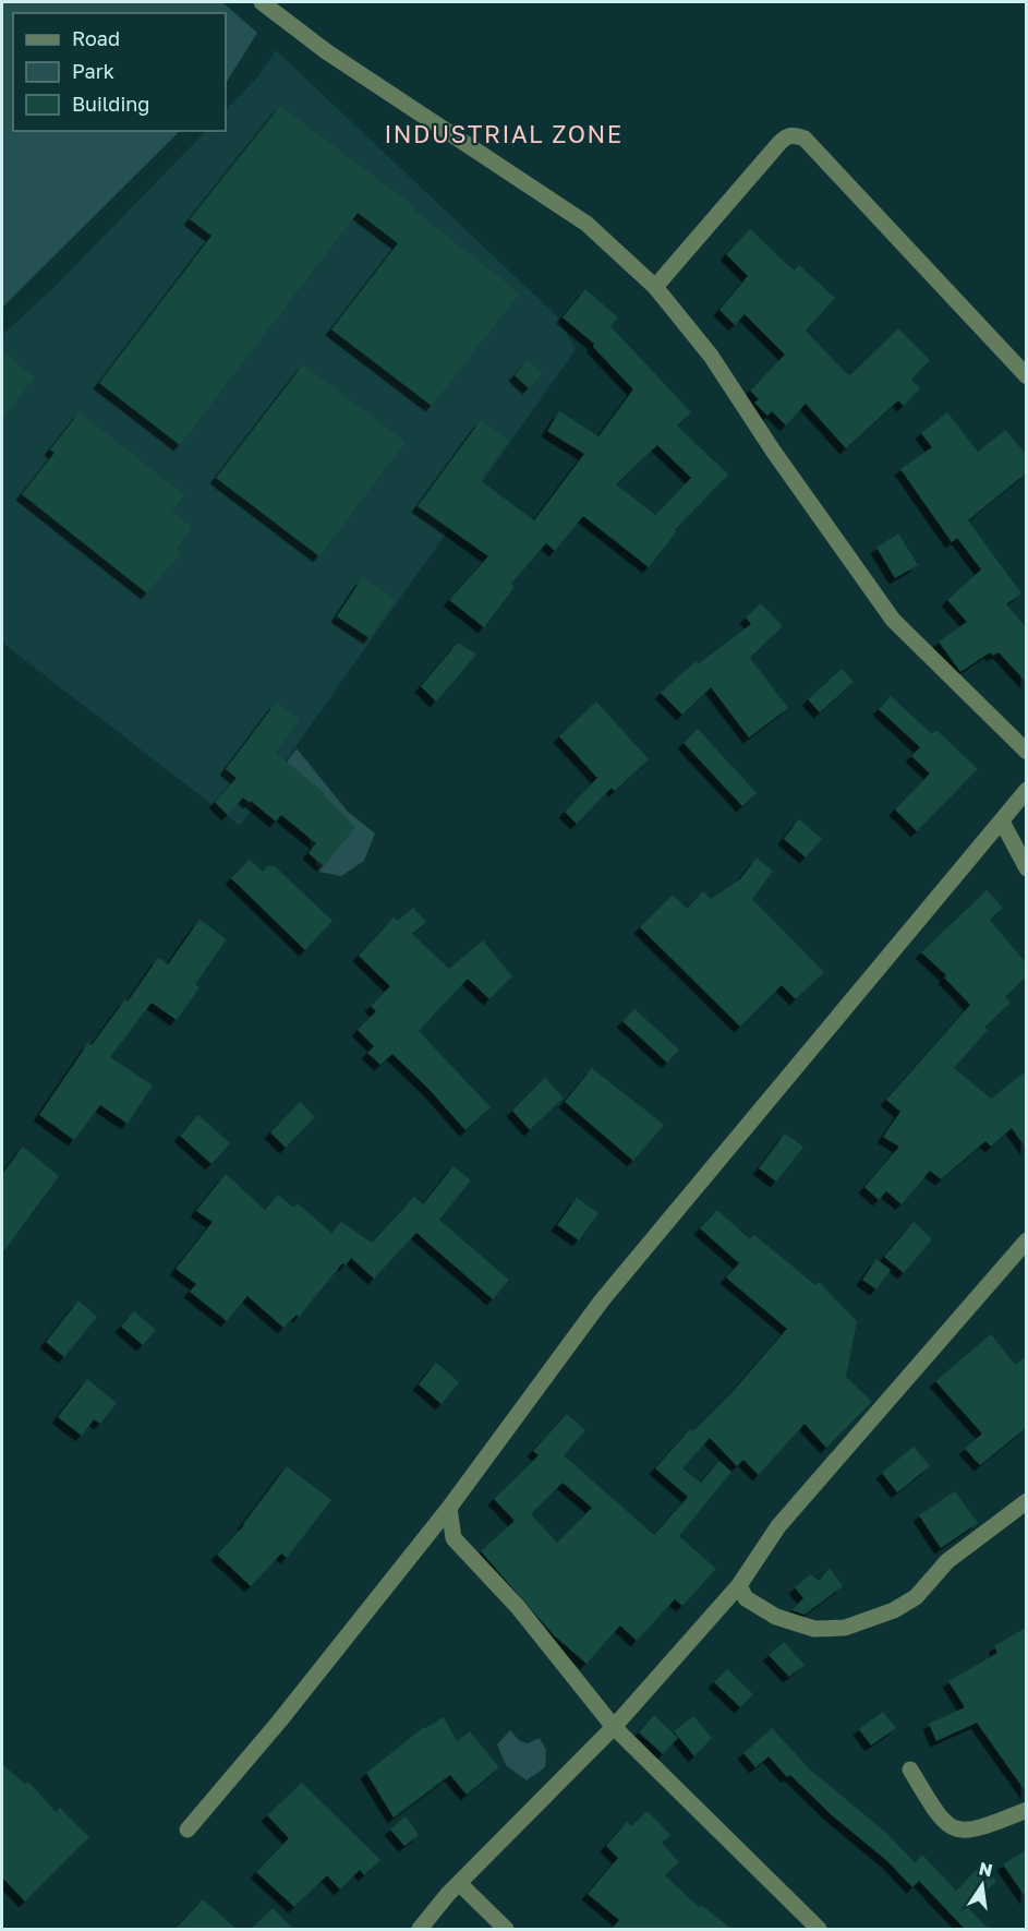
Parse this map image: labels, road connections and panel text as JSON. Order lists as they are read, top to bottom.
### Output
{
  "districts": ["INDUSTRIAL ZONE"],
  "legend": ["Road", "Park", "Building"],
  "north": "top"
}
